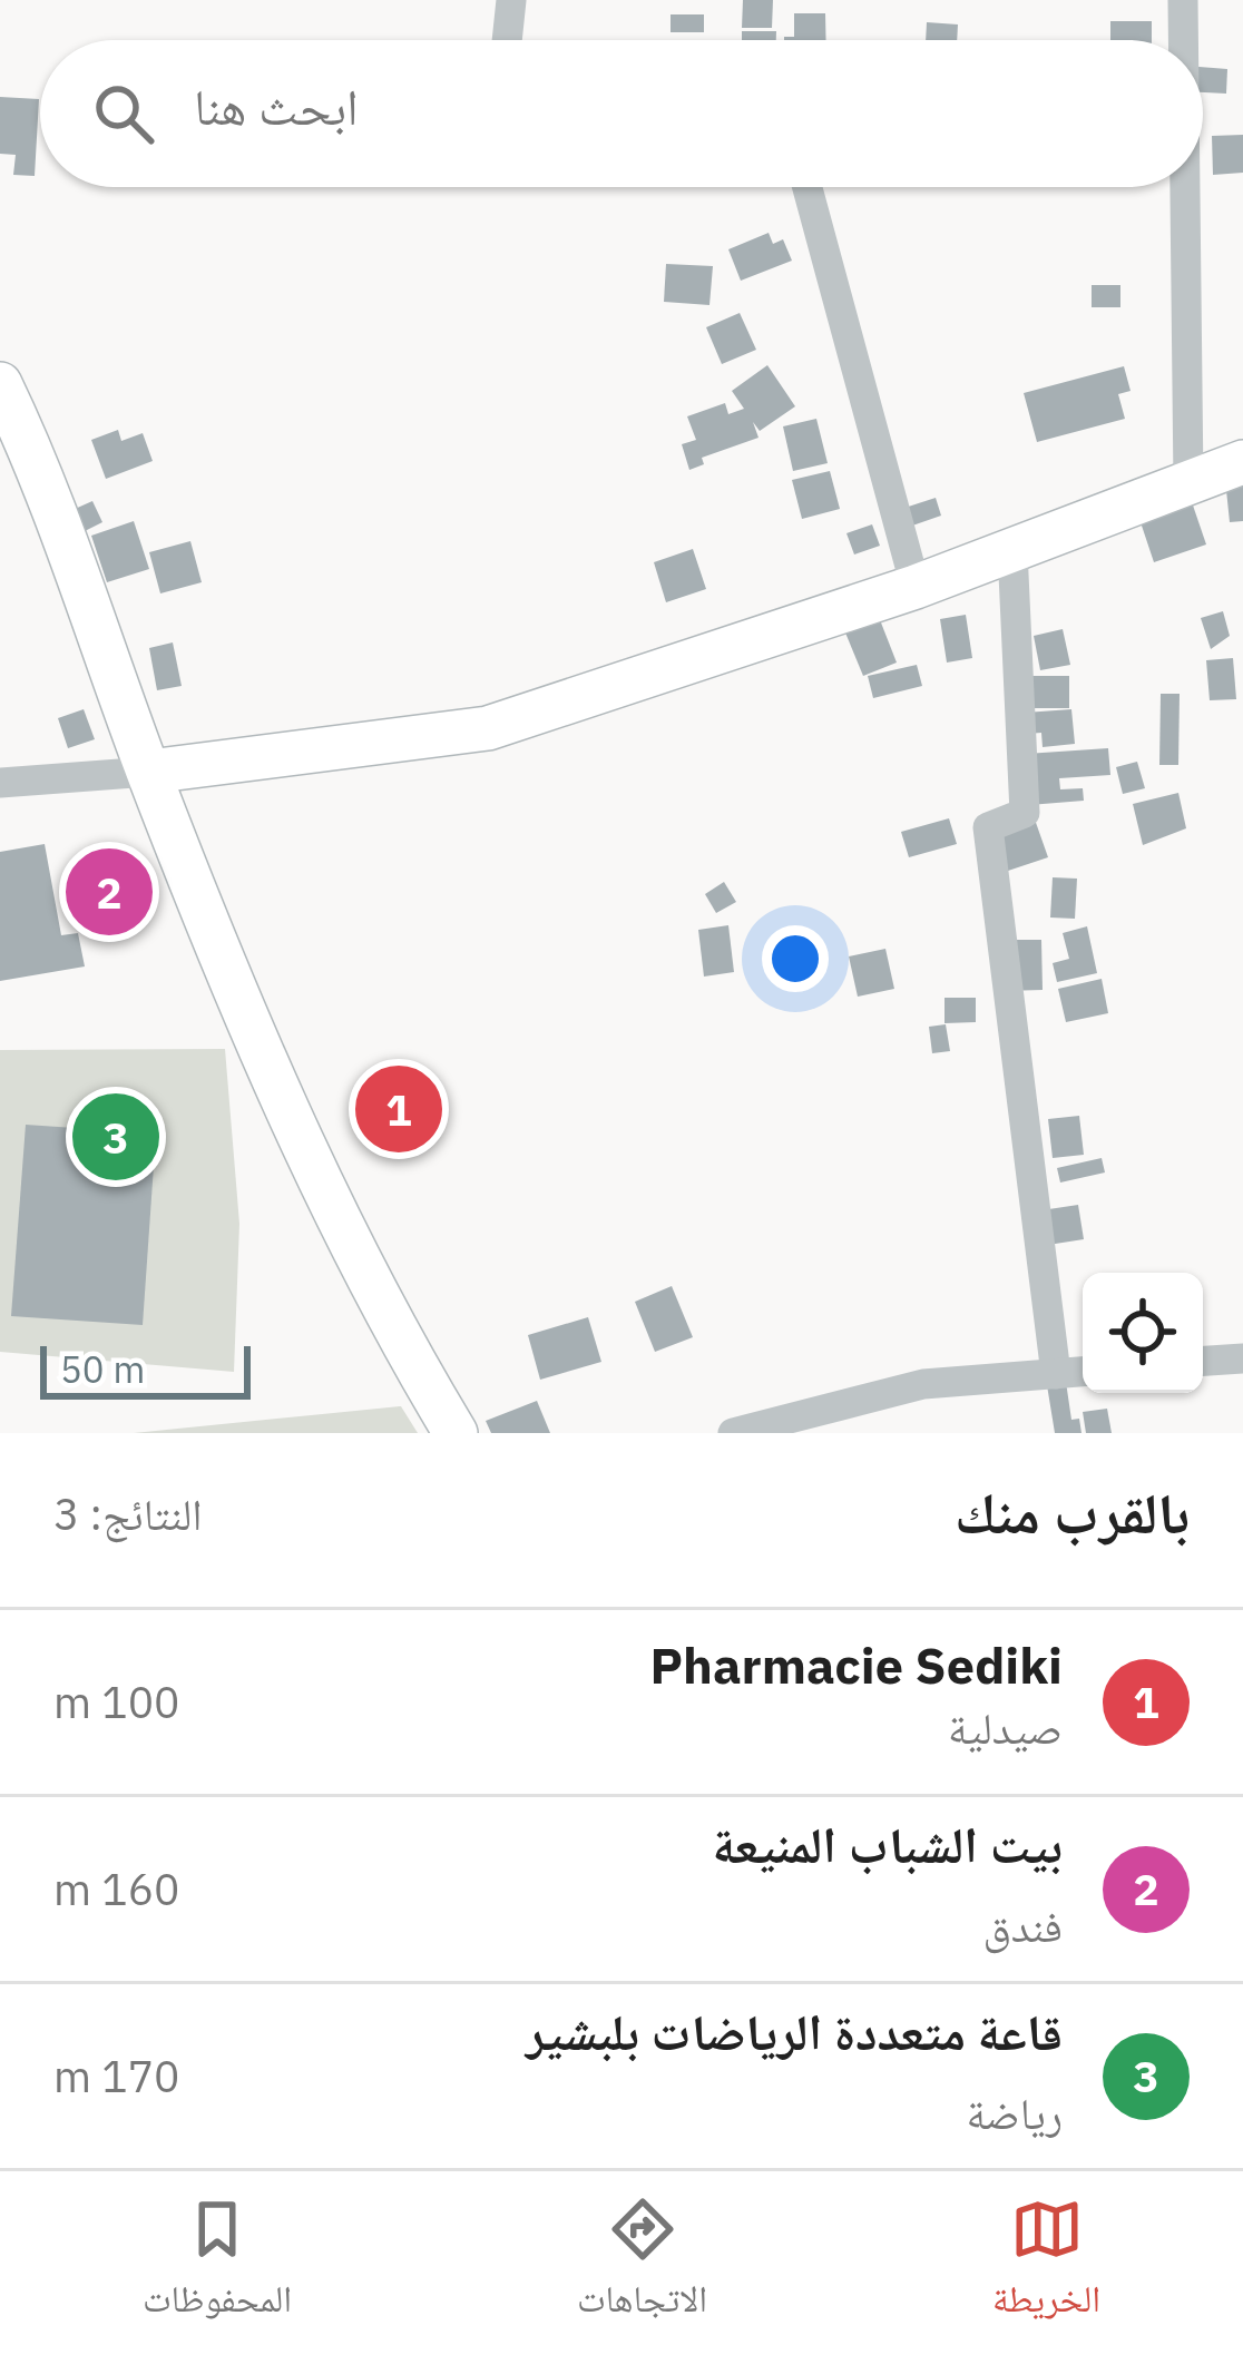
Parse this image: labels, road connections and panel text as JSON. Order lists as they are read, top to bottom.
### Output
{
  "scale_bar": "50 m",
  "page": {
    "search": "ابحث هنا",
    "pins": ["2", "1", "3"],
    "scale": "50 m",
    "heading": ["بالقرب منك", "النتائج: 3"],
    "list": [
      {
        "mark": "1",
        "name": "Pharmacie Sediki",
        "note": "صيدلية",
        "value": "100 m"
      },
      {
        "mark": "2",
        "name": "بيت الشباب المنيعة",
        "note": "فندق",
        "value": "160 m"
      },
      {
        "mark": "3",
        "name": "قاعة متعددة الرياضات بلبشير",
        "note": "رياضة",
        "value": "170 m"
      }
    ],
    "nav": ["الخريطة", "الاتجاهات", "المحفوظات"]
  }
}
